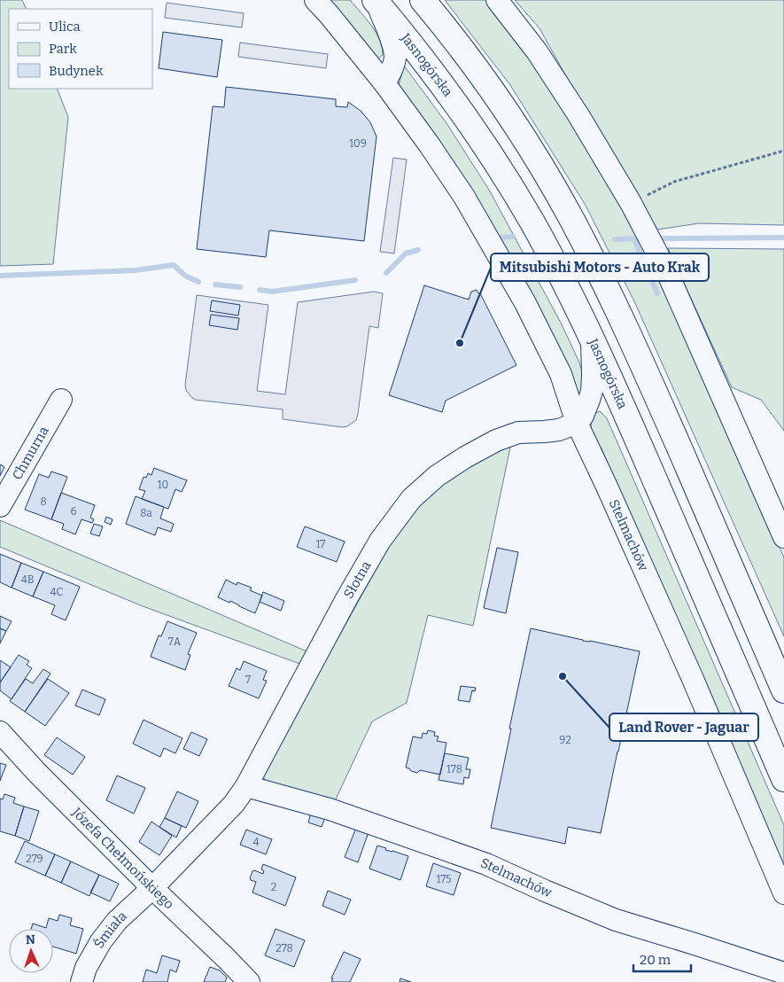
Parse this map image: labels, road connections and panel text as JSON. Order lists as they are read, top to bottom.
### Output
{
  "streets": {
    "main road": ["Jasnogórska"],
    "street": [
      "Chmurna",
      "Stelmachów",
      "Słotna",
      "Józefa Chełmońskiego",
      "Śmiała"
    ]
  },
  "crossings": [
    ["Stelmachów", "Słotna"],
    ["Słotna", "Józefa Chełmońskiego"],
    ["Słotna", "Śmiała"],
    ["Józefa Chełmońskiego", "Śmiała"]
  ],
  "places": ["Mitsubishi Motors - Auto Krak", "Land Rover - Jaguar"],
  "house_numbers": [
    "109",
    "10",
    "8",
    "6",
    "8a",
    "17",
    "4B",
    "4C",
    "7A",
    "7",
    "92",
    "178",
    "4",
    "279",
    "175",
    "2",
    "278"
  ],
  "legend": ["Ulica", "Park", "Budynek"],
  "scale_bar": "20 m",
  "north": "top"
}
